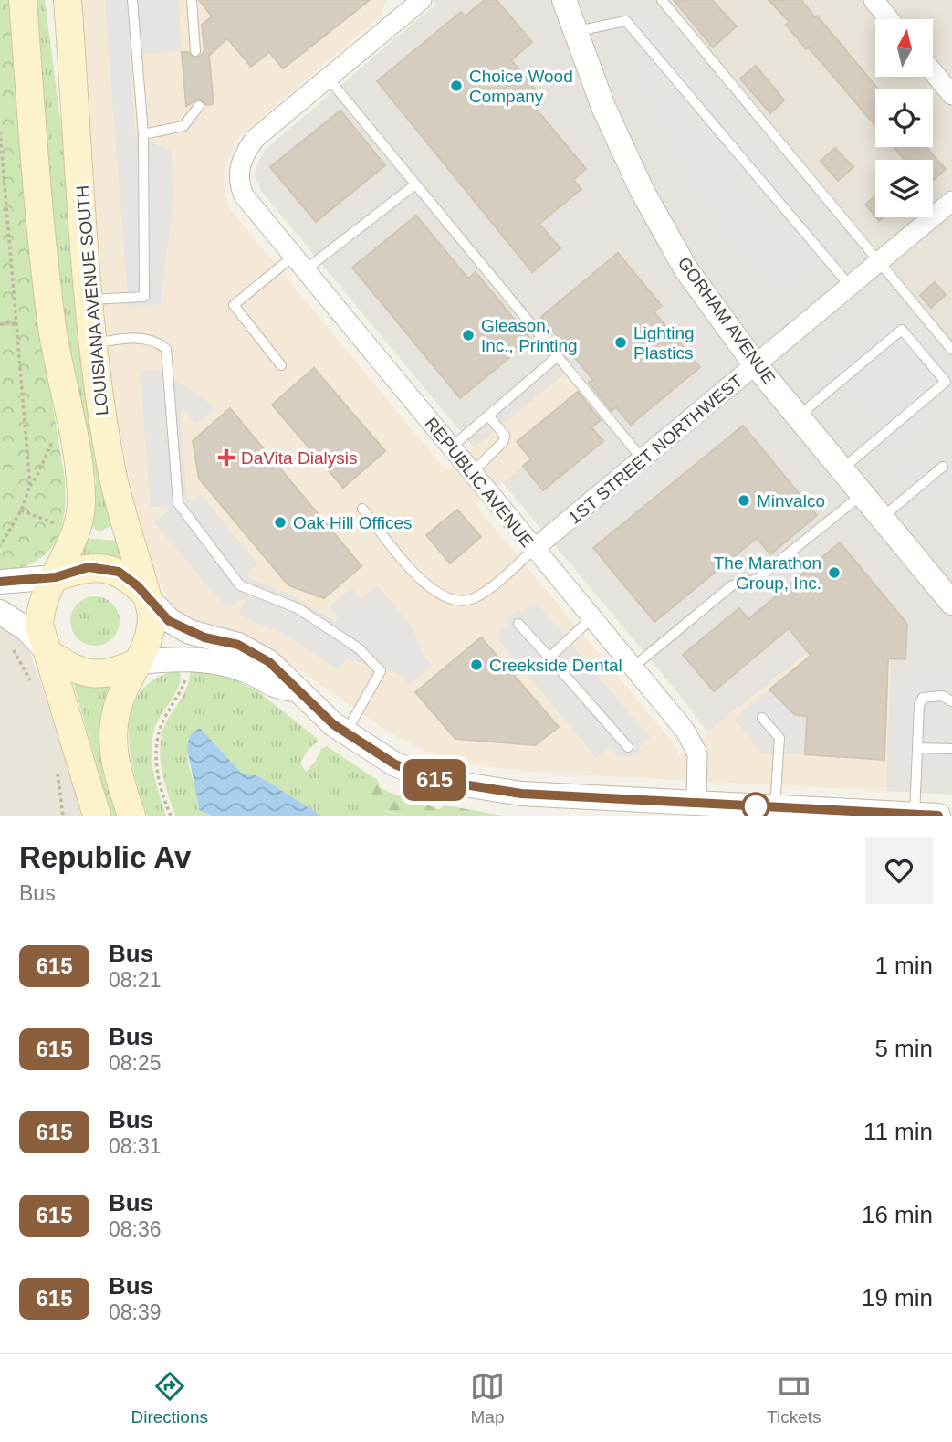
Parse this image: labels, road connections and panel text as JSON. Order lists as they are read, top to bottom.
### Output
{
  "streets": {
    "main road": ["LOUISIANA AVENUE SOUTH"],
    "street": ["GORHAM AVENUE", "1ST STREET NORTHWEST", "REPUBLIC AVENUE"]
  },
  "crossings": [
    ["GORHAM AVENUE", "1ST STREET NORTHWEST"],
    ["1ST STREET NORTHWEST", "REPUBLIC AVENUE"]
  ],
  "places": {
    "other": [
      "Choice Wood Company",
      "Gleason, Inc., Printing",
      "Lighting Plastics",
      "Minvalco",
      "Oak Hill Offices",
      "The Marathon Group, Inc.",
      "Creekside Dental"
    ],
    "health": ["DaVita Dialysis"]
  },
  "lines": ["bus line 615"],
  "north": "top",
  "page": {
    "on_map": "615",
    "heading": ["Republic Av", "Bus"],
    "list": [
      {
        "mark": "615",
        "name": "Bus",
        "note": "08:21",
        "value": "1 min"
      },
      {
        "mark": "615",
        "name": "Bus",
        "note": "08:25",
        "value": "5 min"
      },
      {
        "mark": "615",
        "name": "Bus",
        "note": "08:31",
        "value": "11 min"
      },
      {
        "mark": "615",
        "name": "Bus",
        "note": "08:36",
        "value": "16 min"
      },
      {
        "mark": "615",
        "name": "Bus",
        "note": "08:39",
        "value": "19 min"
      }
    ],
    "tabs": ["Directions", "Map", "Tickets"]
  }
}
